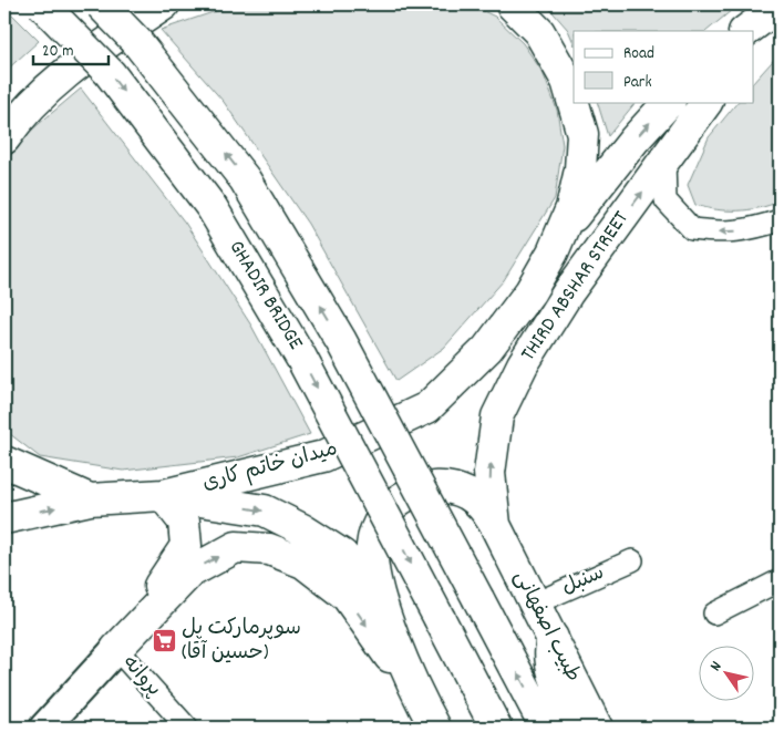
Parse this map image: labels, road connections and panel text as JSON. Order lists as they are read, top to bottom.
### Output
{
  "streets": {
    "main road": [
      "THIRD ABSHAR STREET",
      "GHADIR BRIDGE",
      "میدان خاتم کاری",
      "طبیب اصفهانی"
    ],
    "street": ["سنبل", "پروانه"]
  },
  "crossings": [
    ["THIRD ABSHAR STREET", "میدان خاتم کاری"],
    ["THIRD ABSHAR STREET", "طبیب اصفهانی"],
    ["سنبل", "طبیب اصفهانی"]
  ],
  "one_way": ["THIRD ABSHAR STREET"],
  "places": {
    "supermarket": ["سوپرمارکت پل (حسین آقا)"]
  },
  "legend": ["Road", "Park"],
  "scale_bar": "20 m",
  "north": "top left"
}
